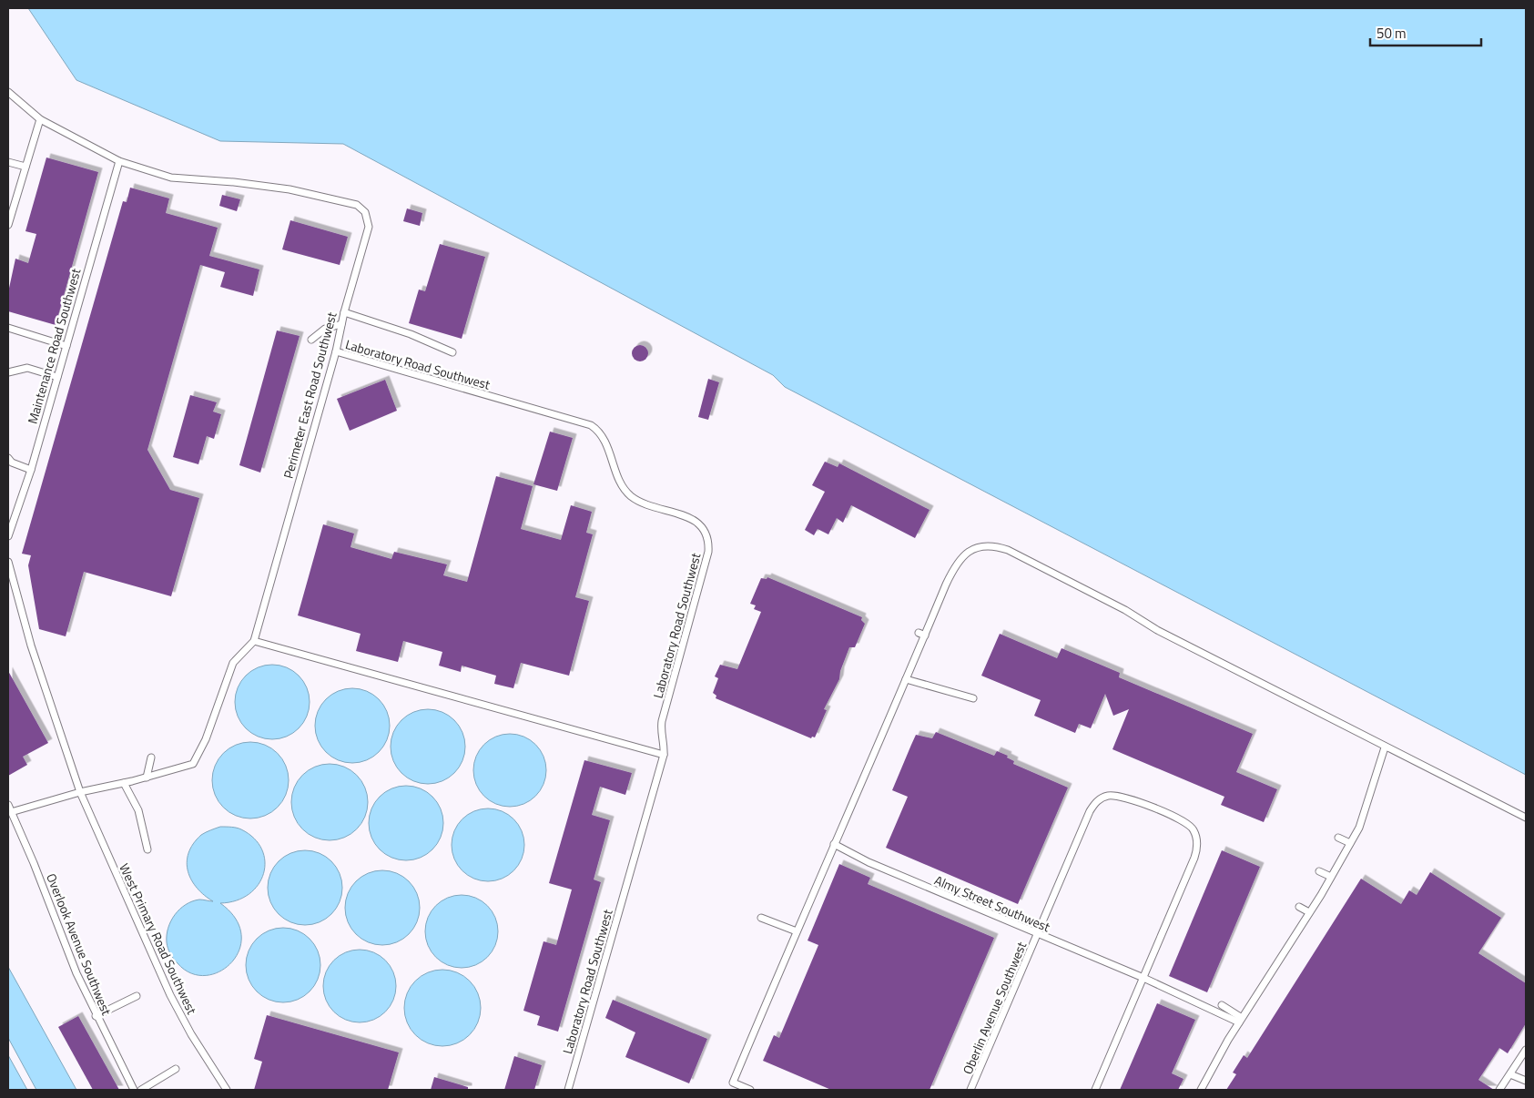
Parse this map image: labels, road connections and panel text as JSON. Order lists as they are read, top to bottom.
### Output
{
  "streets": {
    "lane": [
      "Maintenance Road Southwest",
      "Laboratory Road Southwest",
      "Perimeter East Road Southwest",
      "Almy Street Southwest",
      "West Primary Road Southwest",
      "Overlook Avenue Southwest",
      "Oberlin Avenue Southwest"
    ]
  },
  "crossings": [
    ["Maintenance Road Southwest", "Perimeter East Road Southwest"],
    ["Laboratory Road Southwest", "Perimeter East Road Southwest"],
    ["Perimeter East Road Southwest", "West Primary Road Southwest"],
    ["Perimeter East Road Southwest", "Overlook Avenue Southwest"],
    ["Almy Street Southwest", "Oberlin Avenue Southwest"]
  ],
  "scale_bar": "50 m"
}
